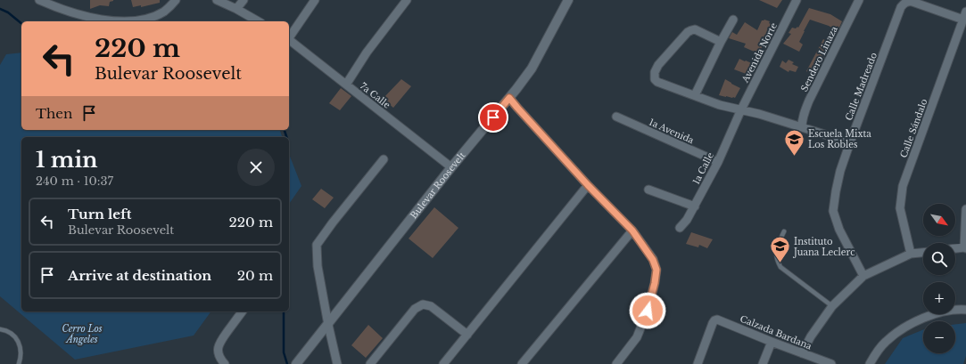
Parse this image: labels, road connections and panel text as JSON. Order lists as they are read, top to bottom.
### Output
{
  "streets": {
    "main road": ["Bulevar Roosevelt"],
    "street": [
      "Avenida Norte",
      "Sendero Linaza",
      "Calle Madreado",
      "7a Calle",
      "Calle Sándalo",
      "1a Avenida",
      "1a Calle",
      "Calzada Bardana"
    ]
  },
  "crossings": [
    ["Avenida Norte", "1a Calle"],
    ["Calle Madreado", "Calle Sándalo"],
    ["7a Calle", "Bulevar Roosevelt"],
    ["1a Avenida", "1a Calle"]
  ],
  "parks": ["Cerro Los Ángeles"],
  "places": {
    "school or university": ["Escuela Mixta Los Robles", "Instituto Juana Leclerc"]
  },
  "north": "bottom right",
  "page": {
    "turn": ["220 m", "Bulevar Roosevelt"],
    "then": "Then",
    "heading": ["1 min", "240 m · 10:37"],
    "list": [
      {
        "name": "Turn left",
        "note": "Bulevar Roosevelt",
        "value": "220 m"
      },
      {
        "name": "Arrive at destination",
        "value": "20 m"
      }
    ],
    "map_buttons": ["+", "−"]
  }
}
